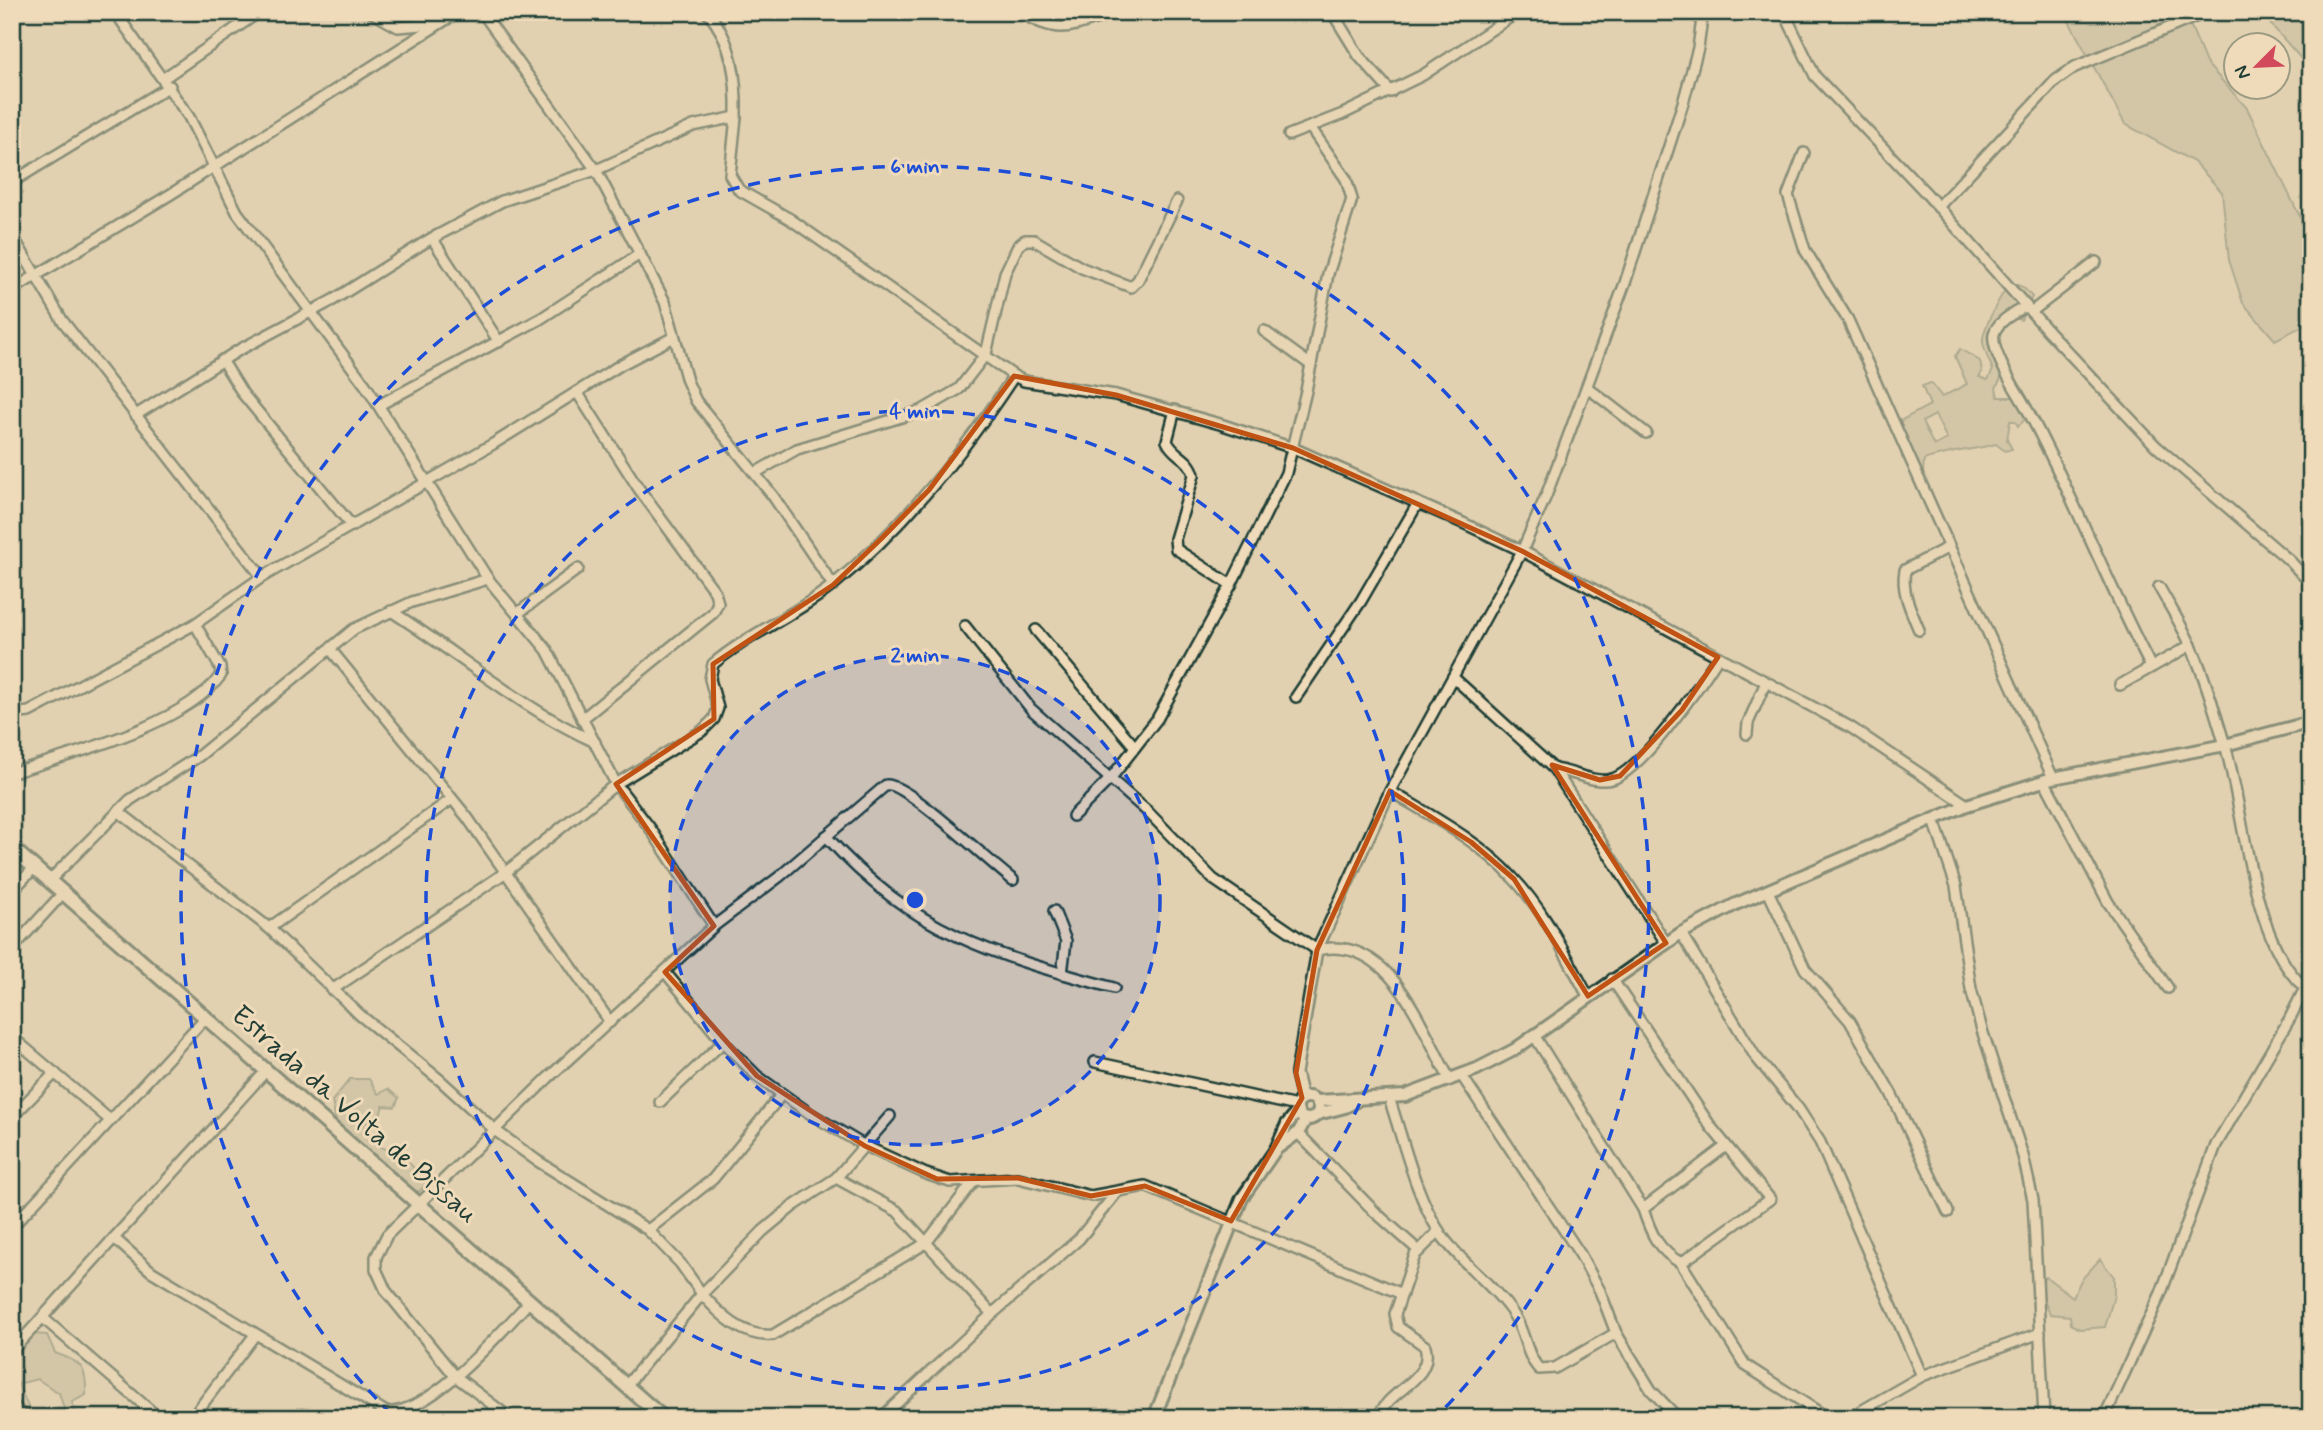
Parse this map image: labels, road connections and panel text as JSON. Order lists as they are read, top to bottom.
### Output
{
  "streets": {
    "main road": ["Estrada da Volta de Bissau"]
  },
  "north": "bottom left",
  "rings": ["6 min", "4 min", "2 min"]
}
